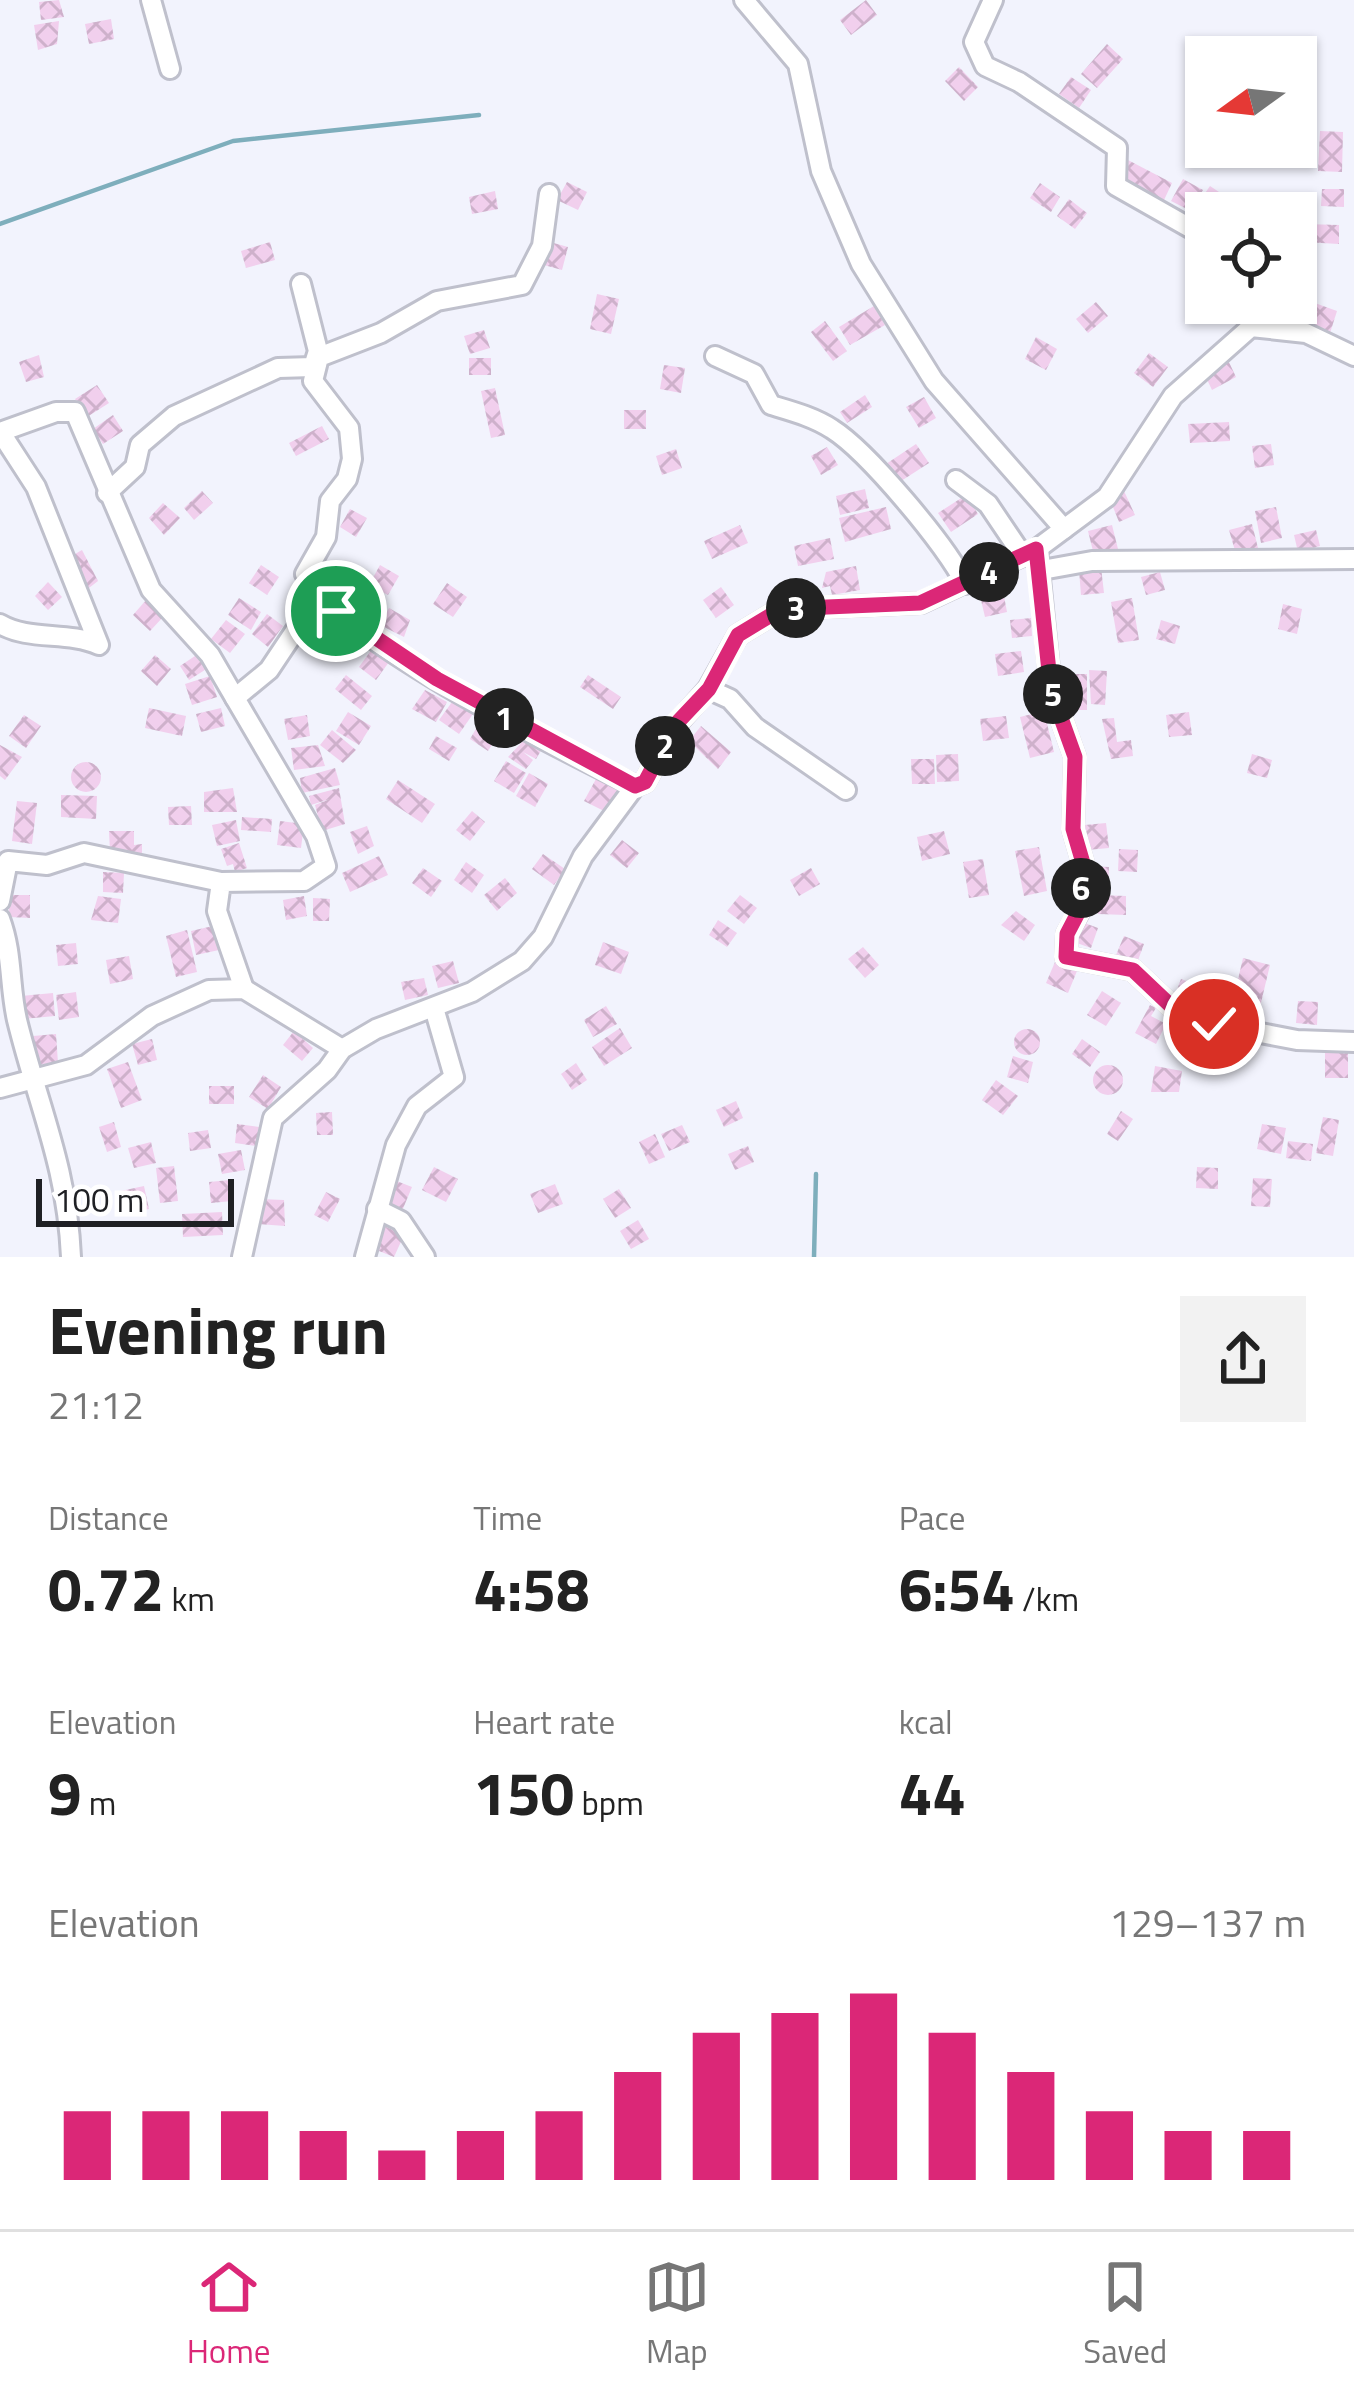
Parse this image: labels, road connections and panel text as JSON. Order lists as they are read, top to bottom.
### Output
{
  "scale_bar": "100 m",
  "north": "left",
  "page": {
    "pins": [
      "4",
      "3",
      "5",
      "1",
      "2",
      "6"
    ],
    "scale": "100 m",
    "heading": ["Evening run", "21:12"],
    "stats": [
      ["Distance", "0.72 km"],
      ["Time", "4:58"],
      ["Pace", "6:54 /km"],
      ["Elevation", "9 m"],
      ["Heart rate", "150 bpm"],
      ["kcal", "44"]
    ],
    "chart": ["Elevation", "129–137 m"],
    "tabs": ["Home", "Map", "Saved"]
  }
}
